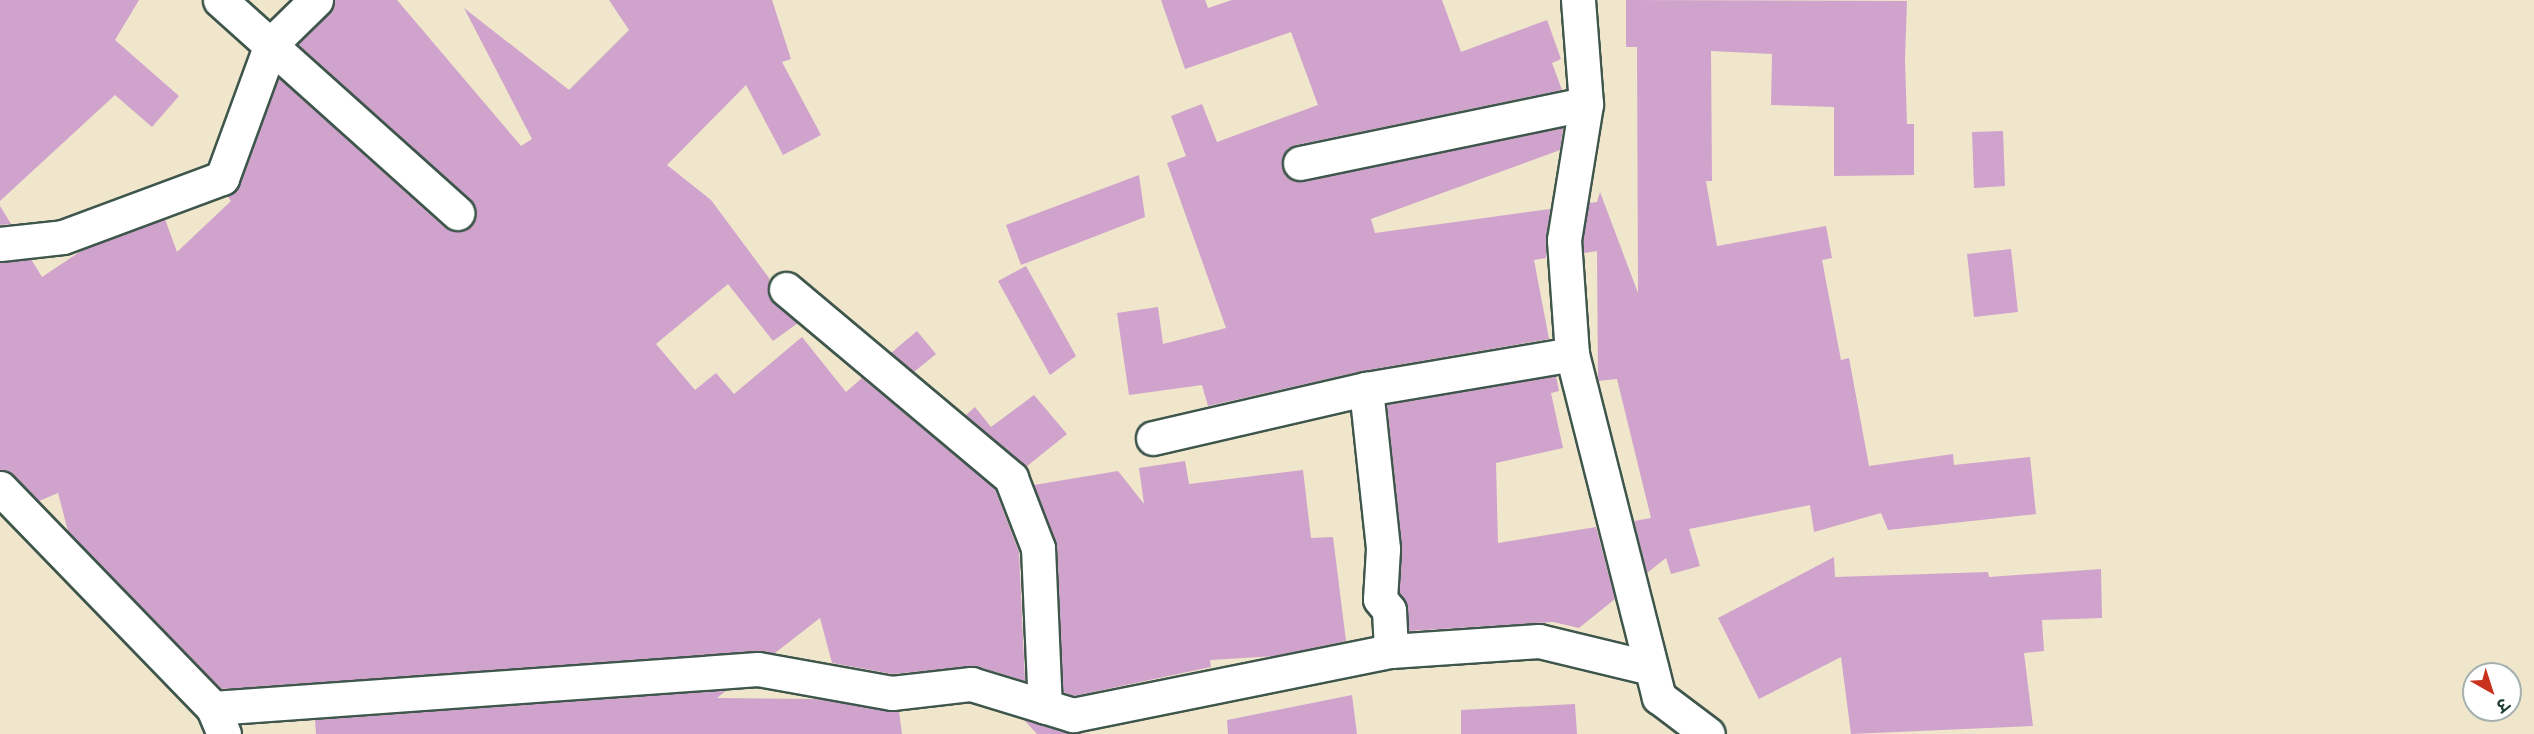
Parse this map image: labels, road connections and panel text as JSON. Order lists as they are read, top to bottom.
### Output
{
  "north": "bottom right"
}
